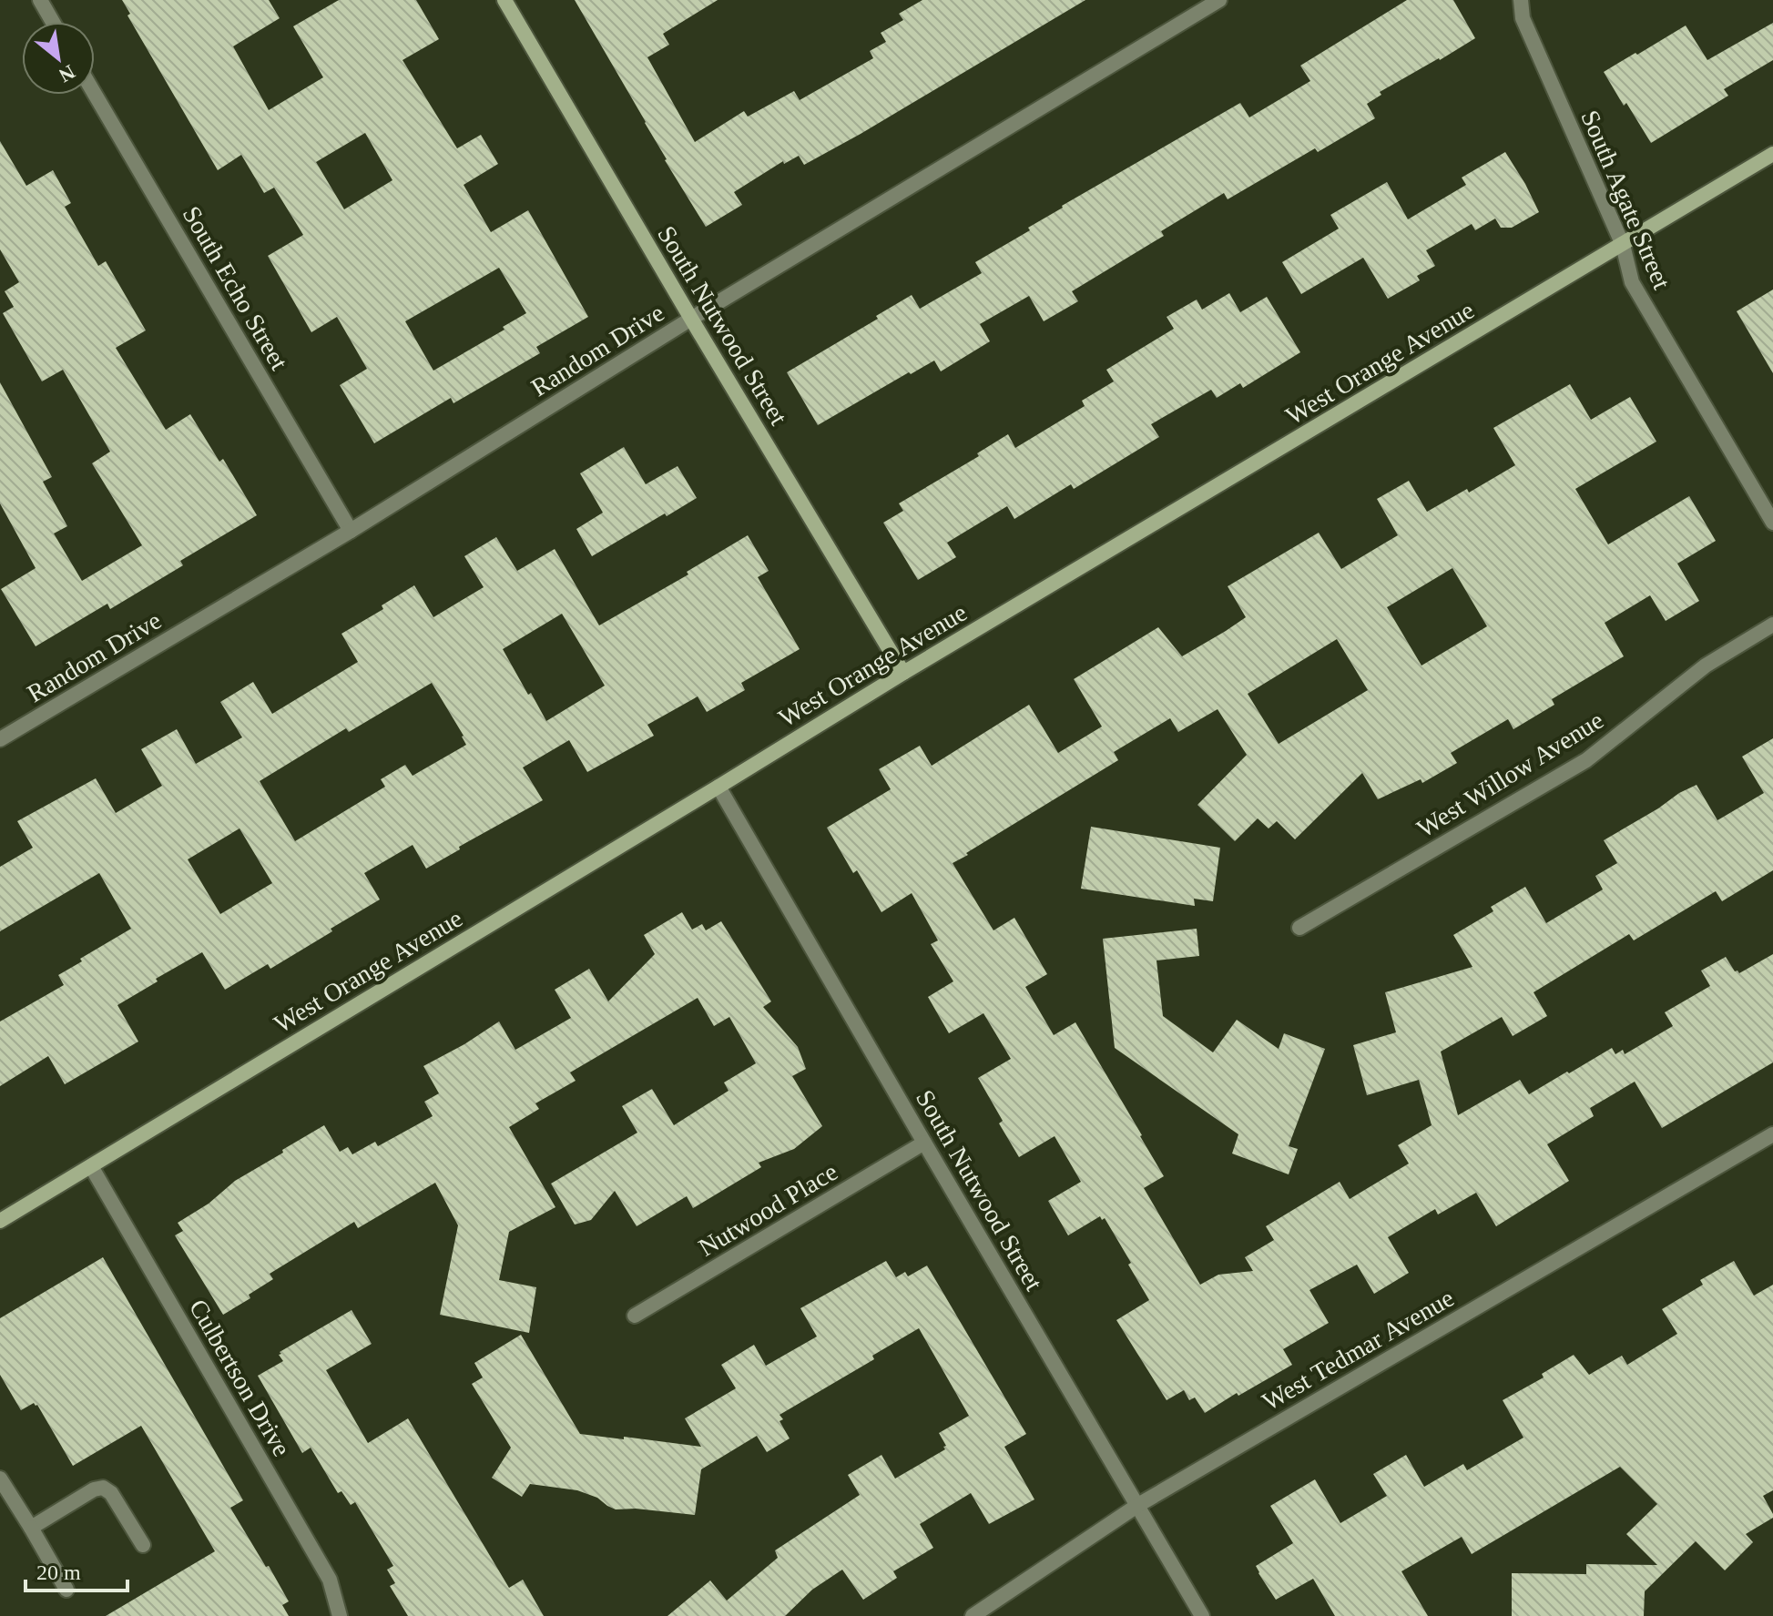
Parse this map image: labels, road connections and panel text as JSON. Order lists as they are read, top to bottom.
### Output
{
  "streets": {
    "street": [
      "South Agate Street",
      "South Echo Street",
      "South Nutwood Street",
      "Random Drive",
      "West Orange Avenue",
      "West Willow Avenue",
      "Nutwood Place",
      "West Tedmar Avenue",
      "Culbertson Drive"
    ]
  },
  "crossings": [
    ["South Agate Street", "West Orange Avenue"],
    ["South Echo Street", "Random Drive"],
    ["South Nutwood Street", "Random Drive"],
    ["South Nutwood Street", "West Orange Avenue"],
    ["South Nutwood Street", "Nutwood Place"],
    ["South Nutwood Street", "West Tedmar Avenue"],
    ["West Orange Avenue", "Culbertson Drive"]
  ],
  "scale_bar": "20 m",
  "north": "bottom right"
}
